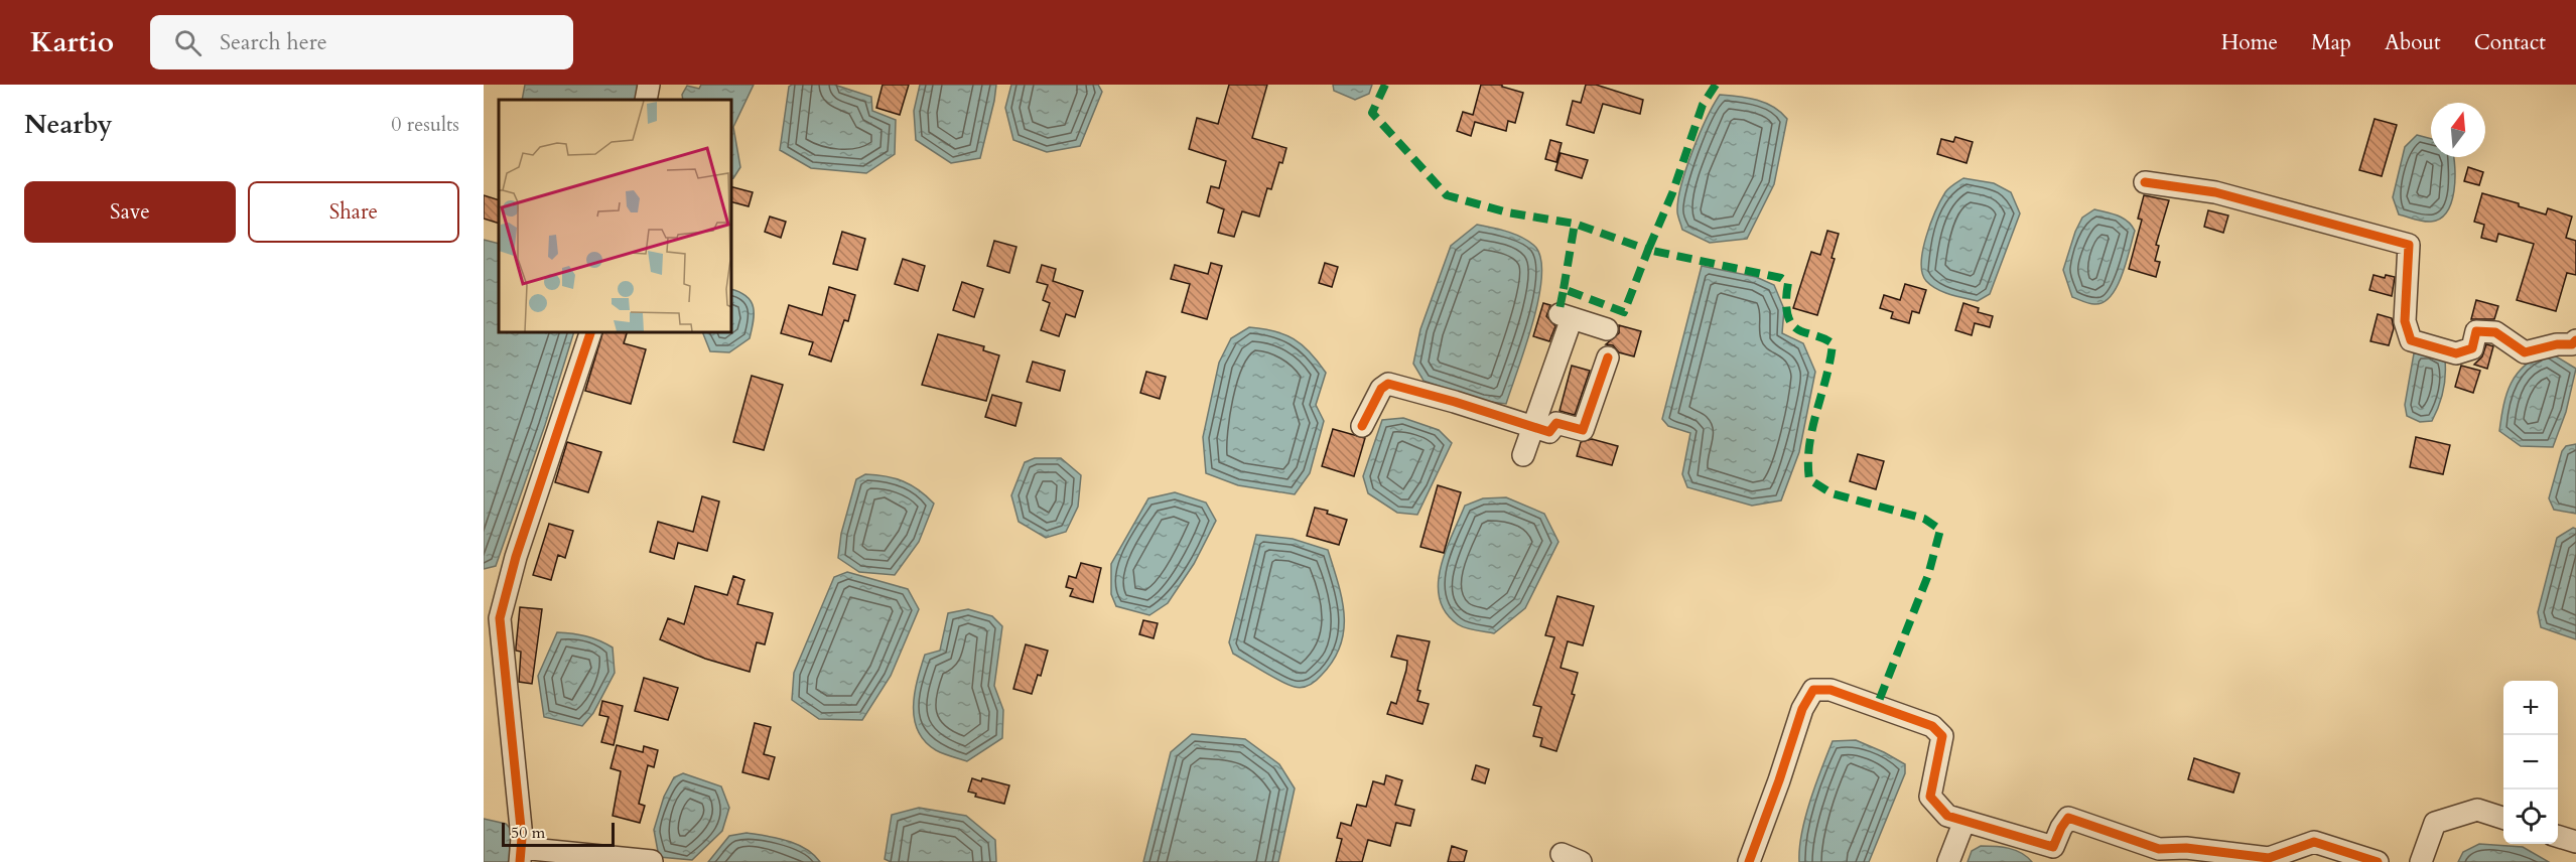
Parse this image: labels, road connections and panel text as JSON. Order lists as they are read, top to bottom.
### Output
{
  "scale_bar": "50 m",
  "north": "top",
  "page": {
    "header": "Kartio",
    "search": "Search here",
    "nav": [
      "Home",
      "Map",
      "About",
      "Contact"
    ],
    "heading": ["Nearby", "0 results"],
    "buttons": ["Save", "Share"],
    "map_buttons": ["+", "−"],
    "scale": "50 m"
  }
}
